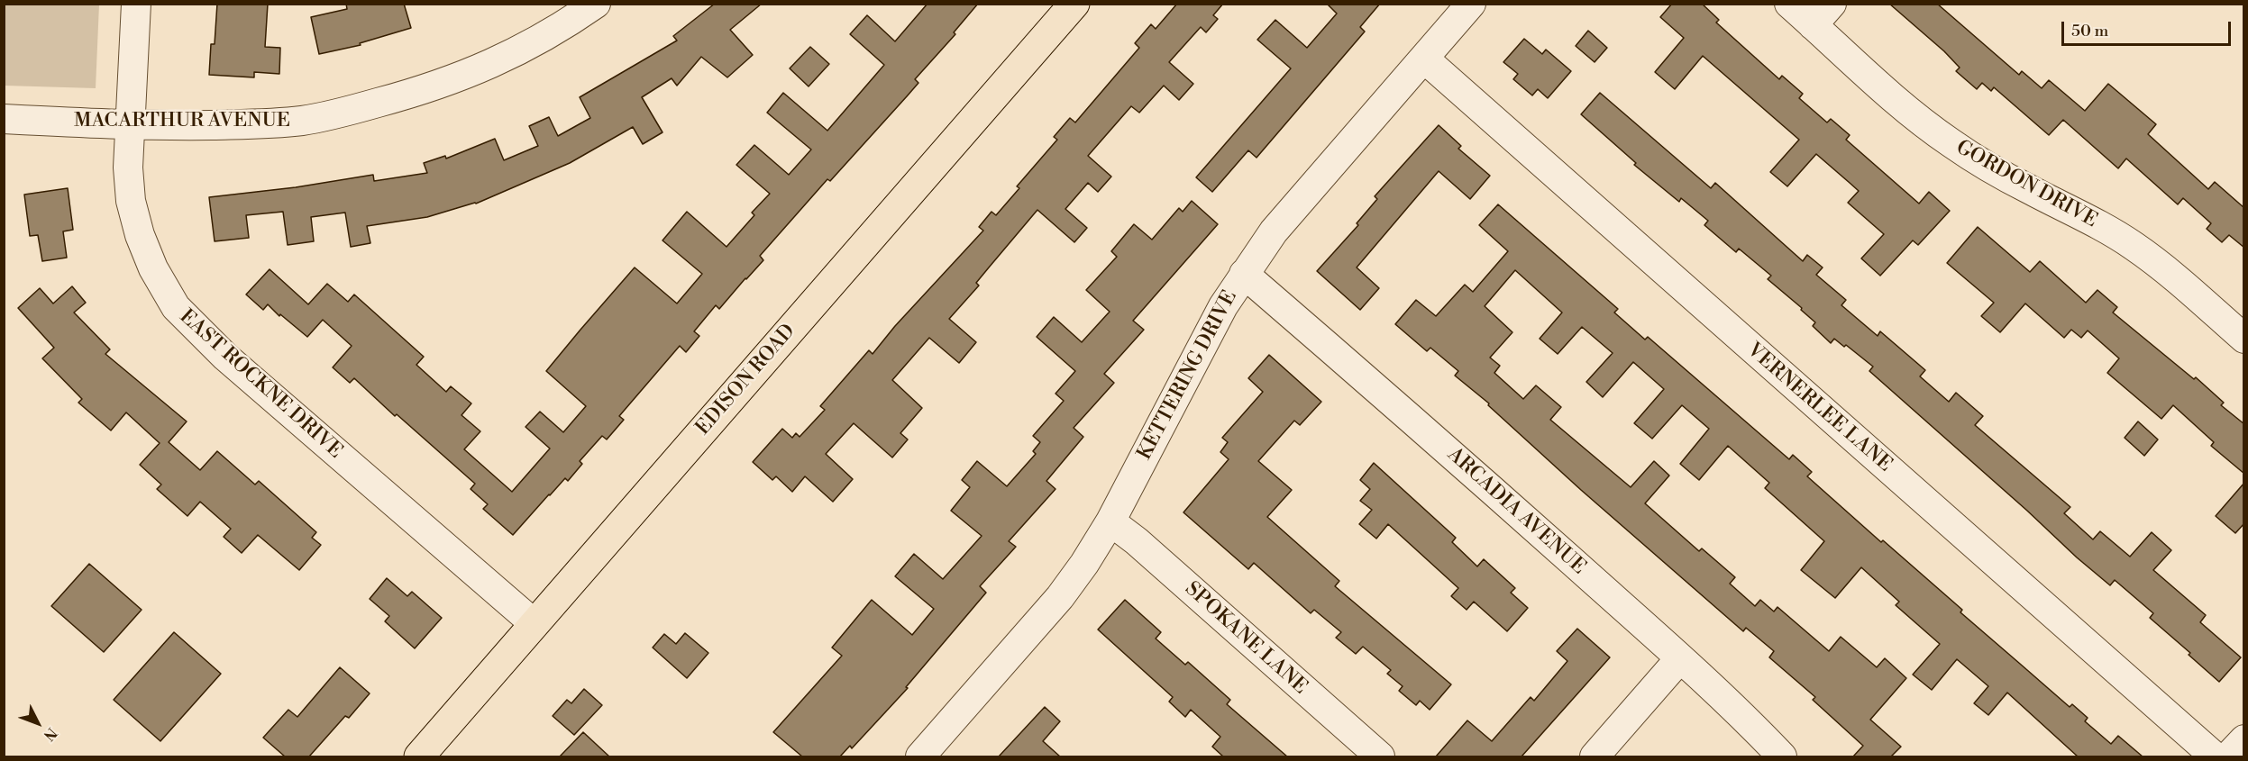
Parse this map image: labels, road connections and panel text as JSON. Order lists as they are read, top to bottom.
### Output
{
  "streets": {
    "main road": ["EDISON ROAD"],
    "street": [
      "MACARTHUR AVENUE",
      "GORDON DRIVE",
      "KETTERING DRIVE",
      "EAST ROCKNE DRIVE",
      "VERNERLEE LANE",
      "ARCADIA AVENUE",
      "SPOKANE LANE"
    ]
  },
  "crossings": [
    ["MACARTHUR AVENUE", "EAST ROCKNE DRIVE"],
    ["KETTERING DRIVE", "VERNERLEE LANE"],
    ["KETTERING DRIVE", "ARCADIA AVENUE"],
    ["KETTERING DRIVE", "SPOKANE LANE"],
    ["EDISON ROAD", "EAST ROCKNE DRIVE"]
  ],
  "scale_bar": "50 m",
  "north": "bottom right"
}
